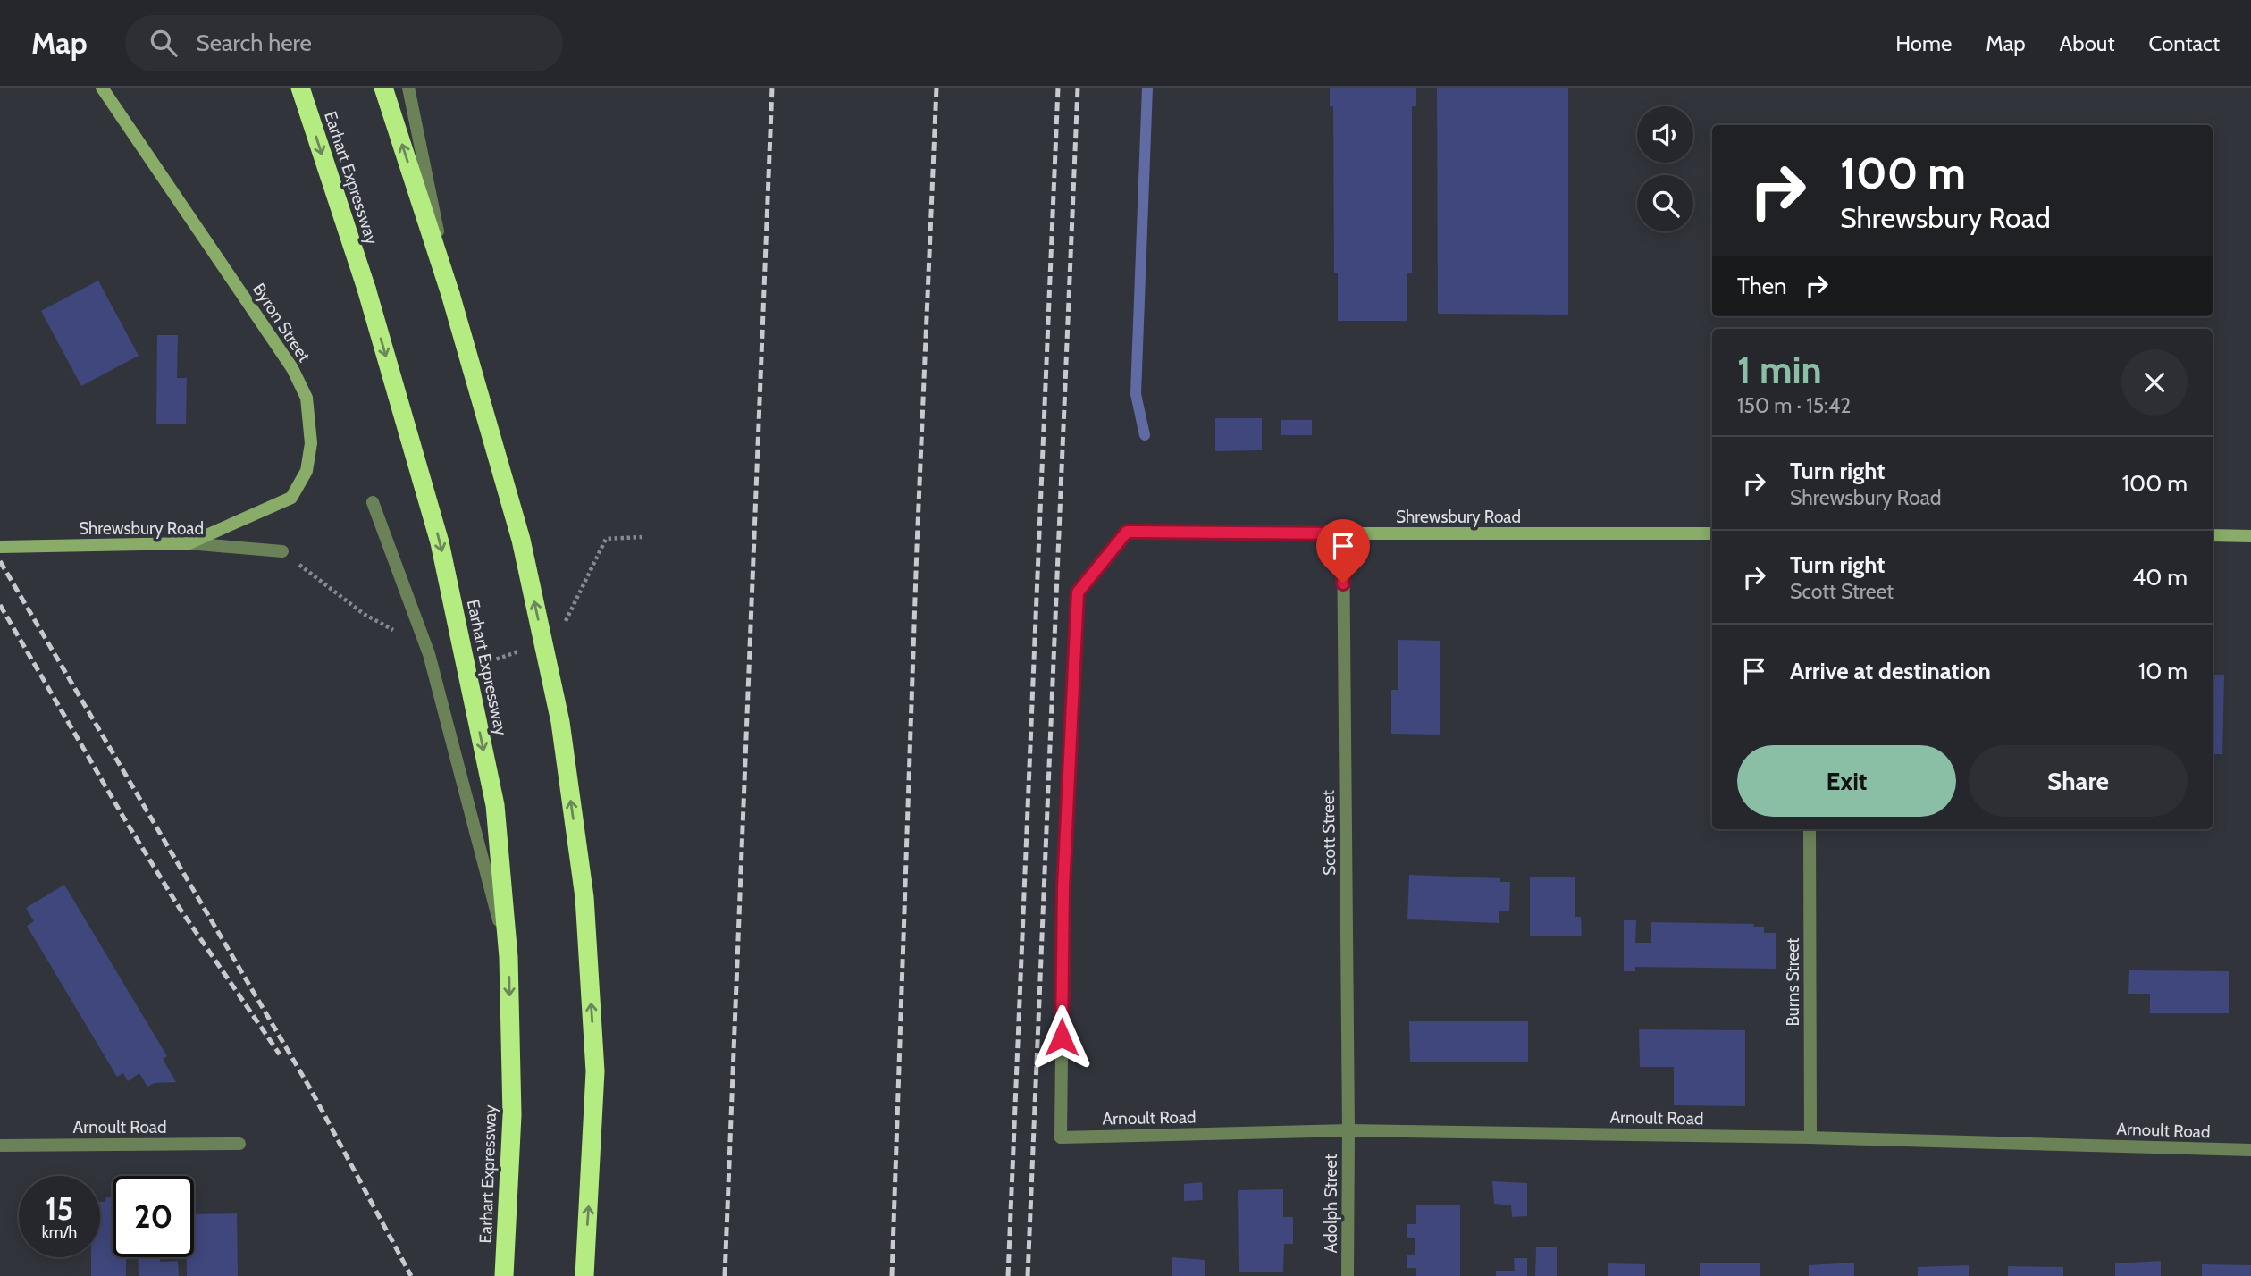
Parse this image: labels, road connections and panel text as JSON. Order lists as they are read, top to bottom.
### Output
{
  "streets": {
    "highway": ["Earhart Expressway"],
    "street": [
      "Byron Street",
      "Shrewsbury Road",
      "Scott Street",
      "Burns Street",
      "Arnoult Road",
      "Adolph Street"
    ]
  },
  "crossings": [
    ["Byron Street", "Shrewsbury Road"],
    ["Shrewsbury Road", "Scott Street"],
    ["Shrewsbury Road", "Arnoult Road"],
    ["Scott Street", "Arnoult Road"],
    ["Scott Street", "Adolph Street"],
    ["Burns Street", "Arnoult Road"],
    ["Arnoult Road", "Adolph Street"]
  ],
  "page": {
    "header": "Map",
    "search": "Search here",
    "nav": [
      "Home",
      "Map",
      "About",
      "Contact"
    ],
    "turn": ["100 m", "Shrewsbury Road"],
    "then": "Then",
    "heading": ["1 min", "150 m · 15:42"],
    "list": [
      {
        "name": "Turn right",
        "note": "Shrewsbury Road",
        "value": "100 m"
      },
      {
        "name": "Turn right",
        "note": "Scott Street",
        "value": "40 m"
      },
      {
        "name": "Arrive at destination",
        "value": "10 m"
      }
    ],
    "buttons": ["Exit", "Share"],
    "speed": "15 km/h",
    "limit": "20"
  }
}
